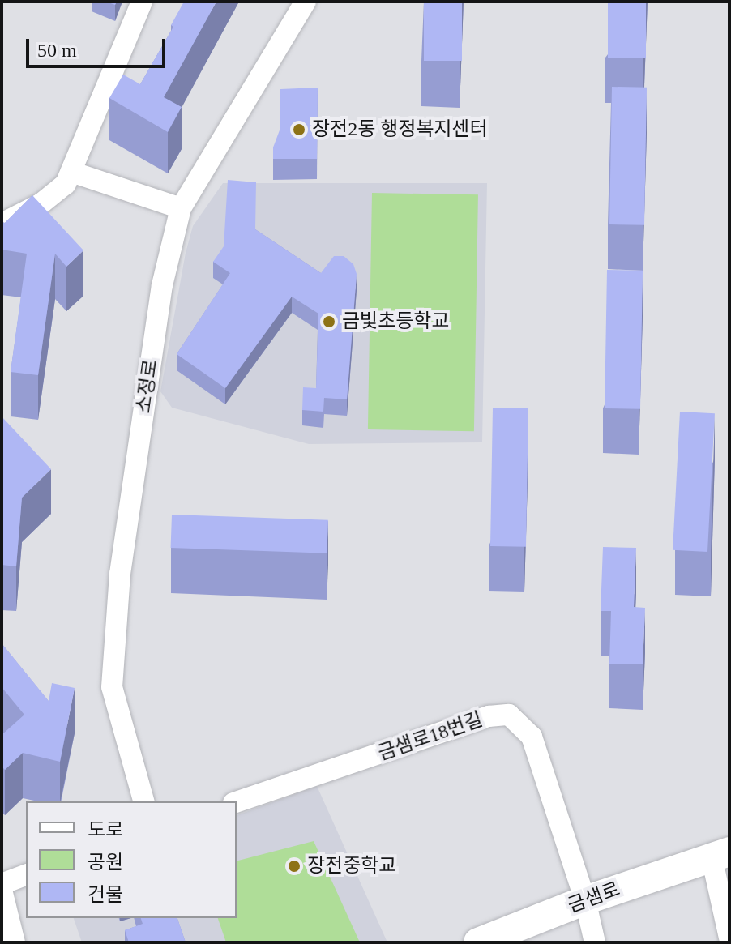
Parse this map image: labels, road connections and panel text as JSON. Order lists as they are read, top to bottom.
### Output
{
  "streets": {
    "main road": ["금샘로"],
    "street": ["소정로", "금샘로18번길"]
  },
  "crossings": [
    ["금샘로18번길", "금샘로"]
  ],
  "places": ["장전2동 행정복지센터", "금빛초등학교", "장전중학교"],
  "legend": ["도로", "공원", "건물"],
  "scale_bar": "50 m"
}
